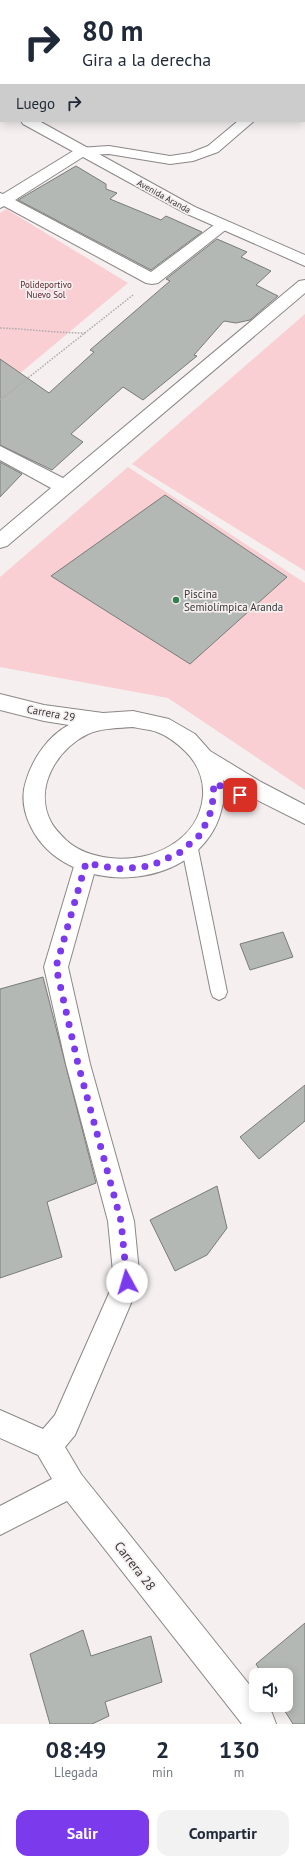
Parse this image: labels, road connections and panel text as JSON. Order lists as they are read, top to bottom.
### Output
{
  "streets": {
    "street": ["Avenida Aranda", "Carrera 29", "Carrera 28"]
  },
  "parks": ["Polideportivo Nuevo Sol"],
  "places": ["Piscina Semiolímpica Aranda"],
  "page": {
    "turn": ["80 m", "Gira a la derecha"],
    "then": "Luego",
    "eta": [
      "08:49",
      "Llegada",
      "2",
      "min",
      "130",
      "m"
    ],
    "buttons": ["Salir", "Compartir"]
  }
}
